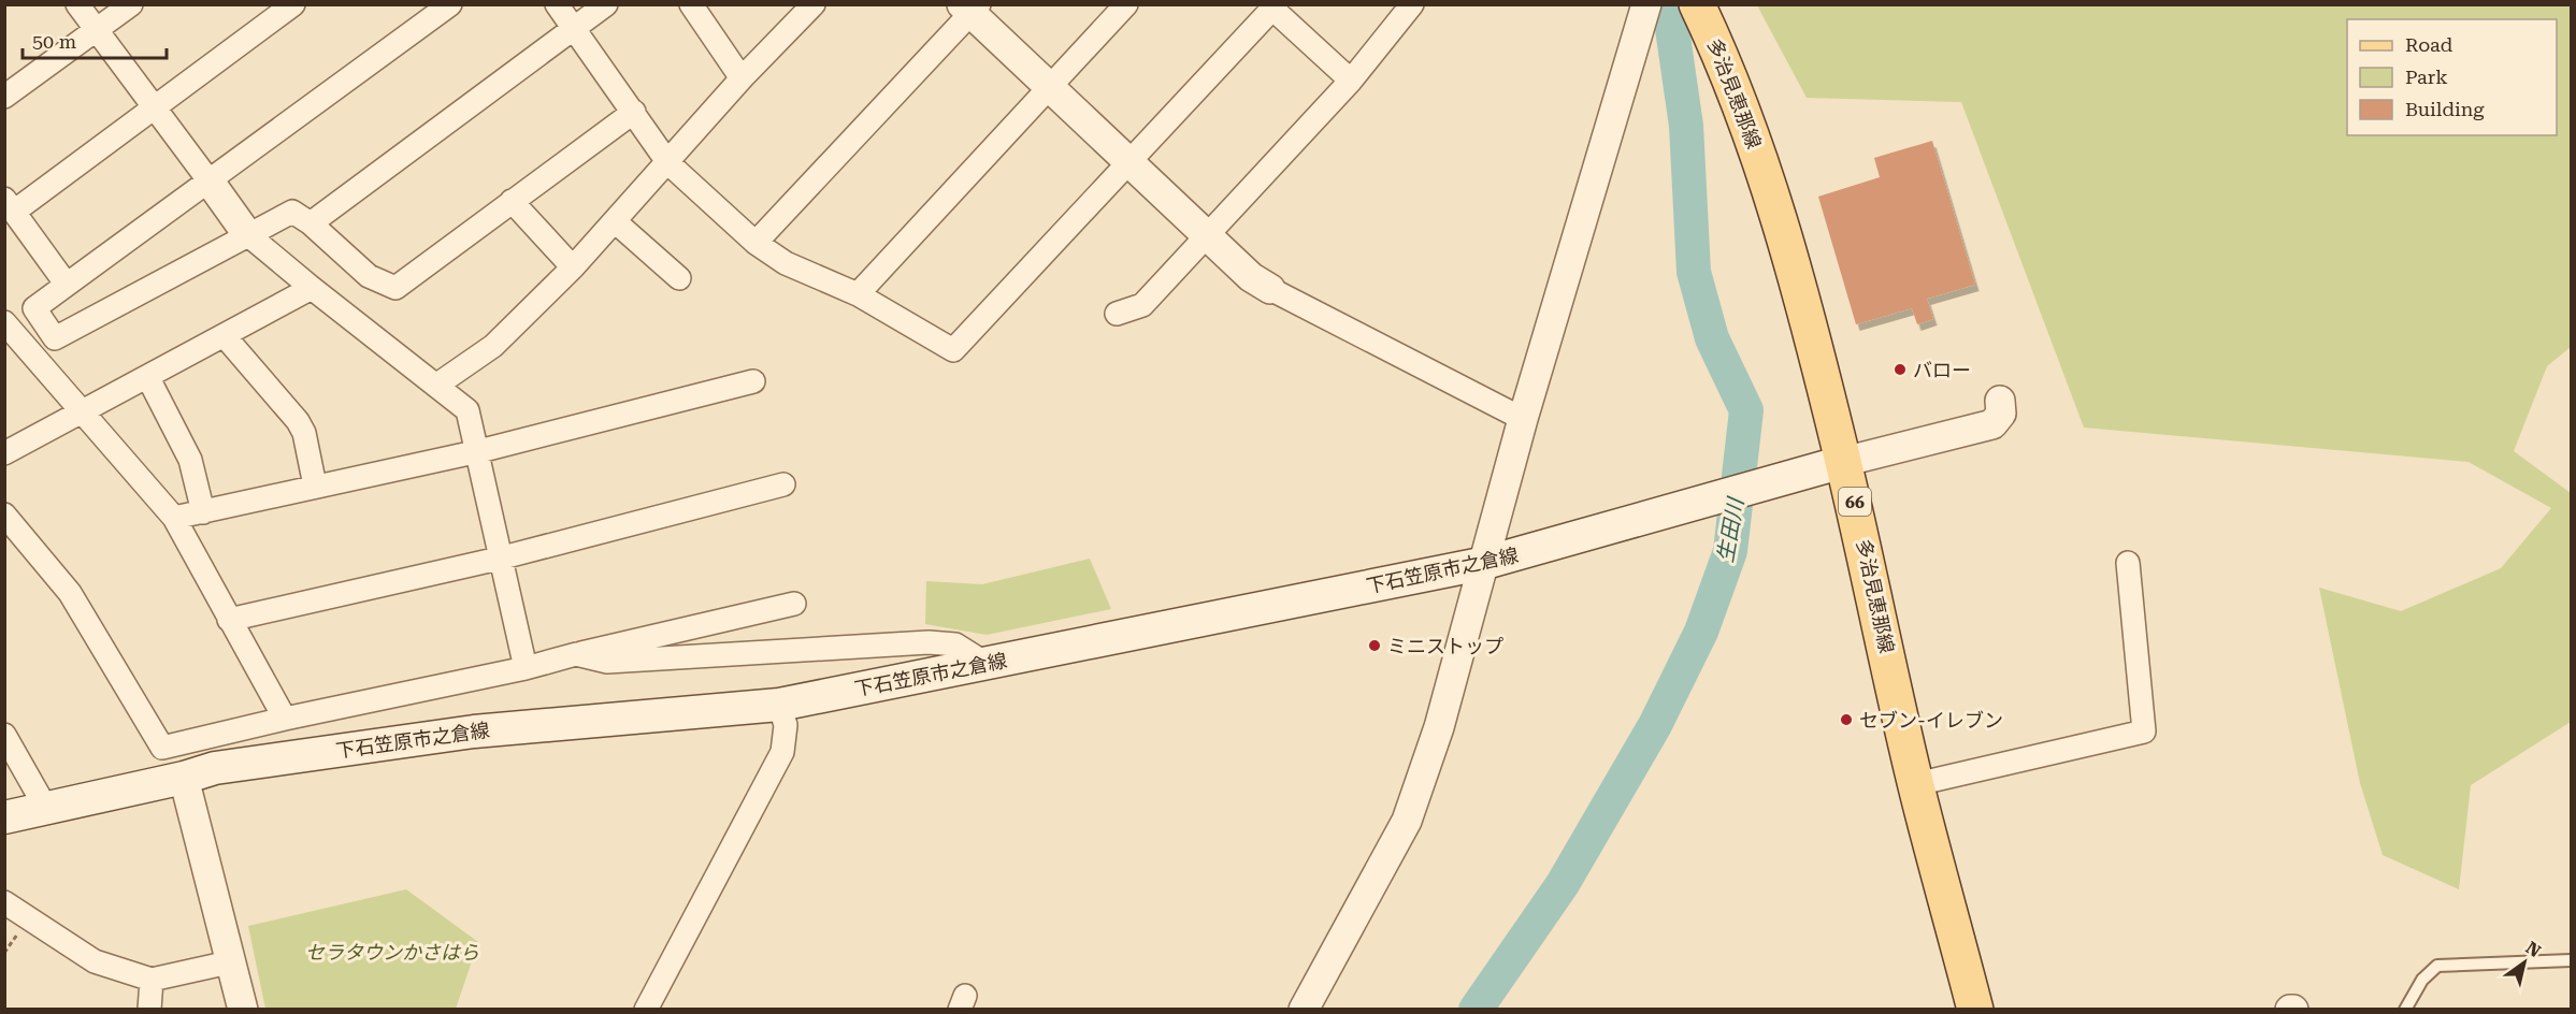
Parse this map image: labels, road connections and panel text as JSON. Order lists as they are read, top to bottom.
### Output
{
  "streets": {
    "main road": ["多治見恵那線", "66", "下石笠原市之倉線"]
  },
  "crossings": [
    ["多治見恵那線", "下石笠原市之倉線"]
  ],
  "water": ["生田川"],
  "parks": ["セラタウンかさはら"],
  "places": ["バロー", "ミニストップ", "セブン-イレブン"],
  "legend": ["Road", "Park", "Building"],
  "scale_bar": "50 m",
  "north": "top right"
}
